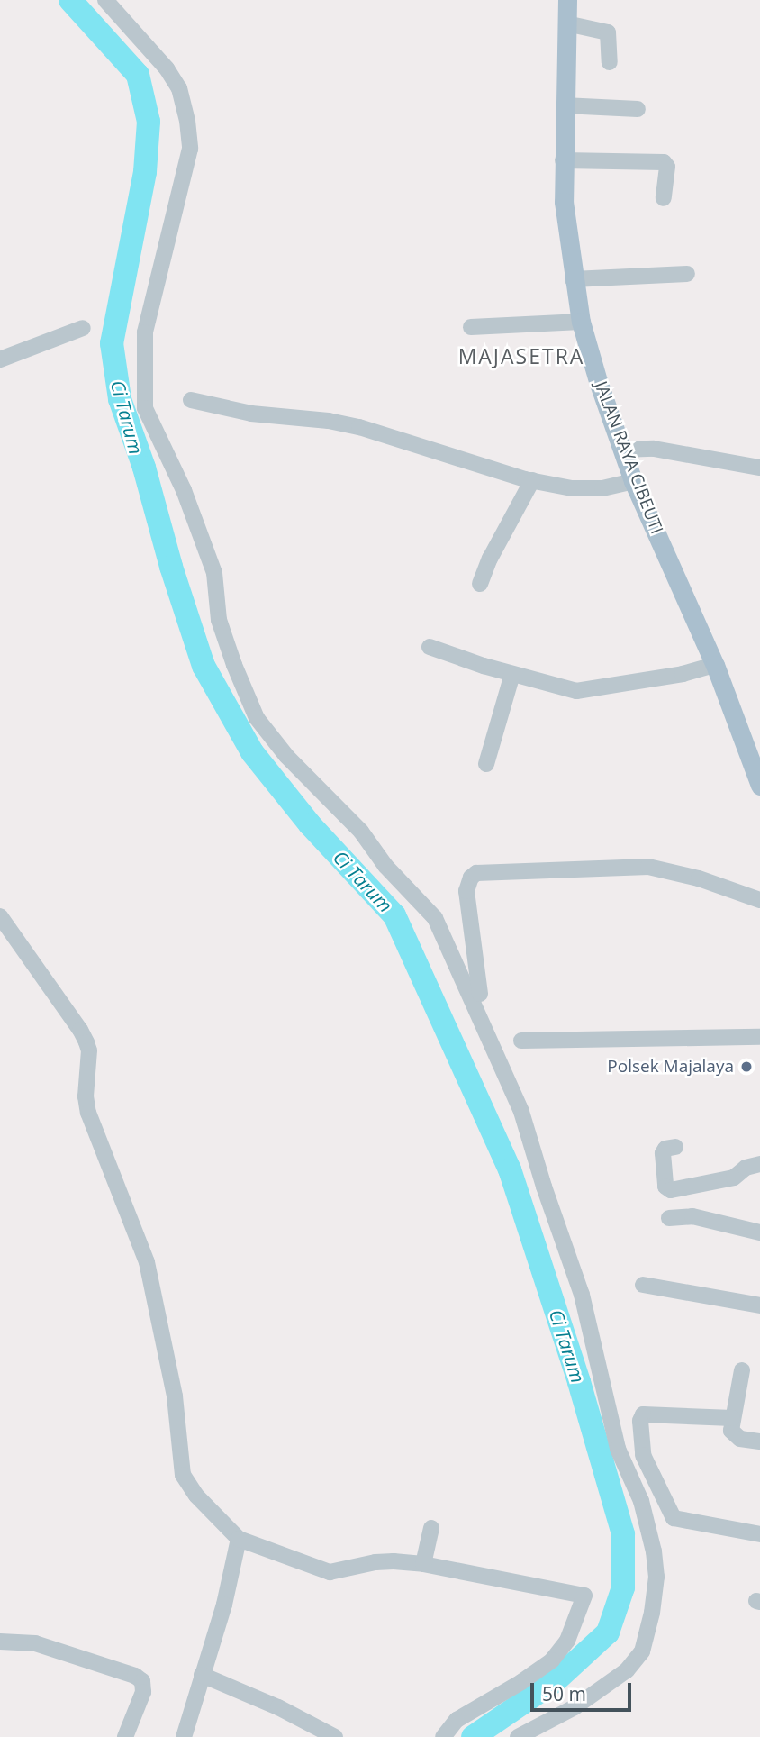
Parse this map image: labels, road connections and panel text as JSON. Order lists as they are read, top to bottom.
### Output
{
  "streets": {
    "main road": ["JALAN RAYA CIBEUTI"]
  },
  "districts": ["MAJASETRA"],
  "water": ["Ci Tarum"],
  "places": ["Polsek Majalaya"],
  "scale_bar": "50 m"
}
